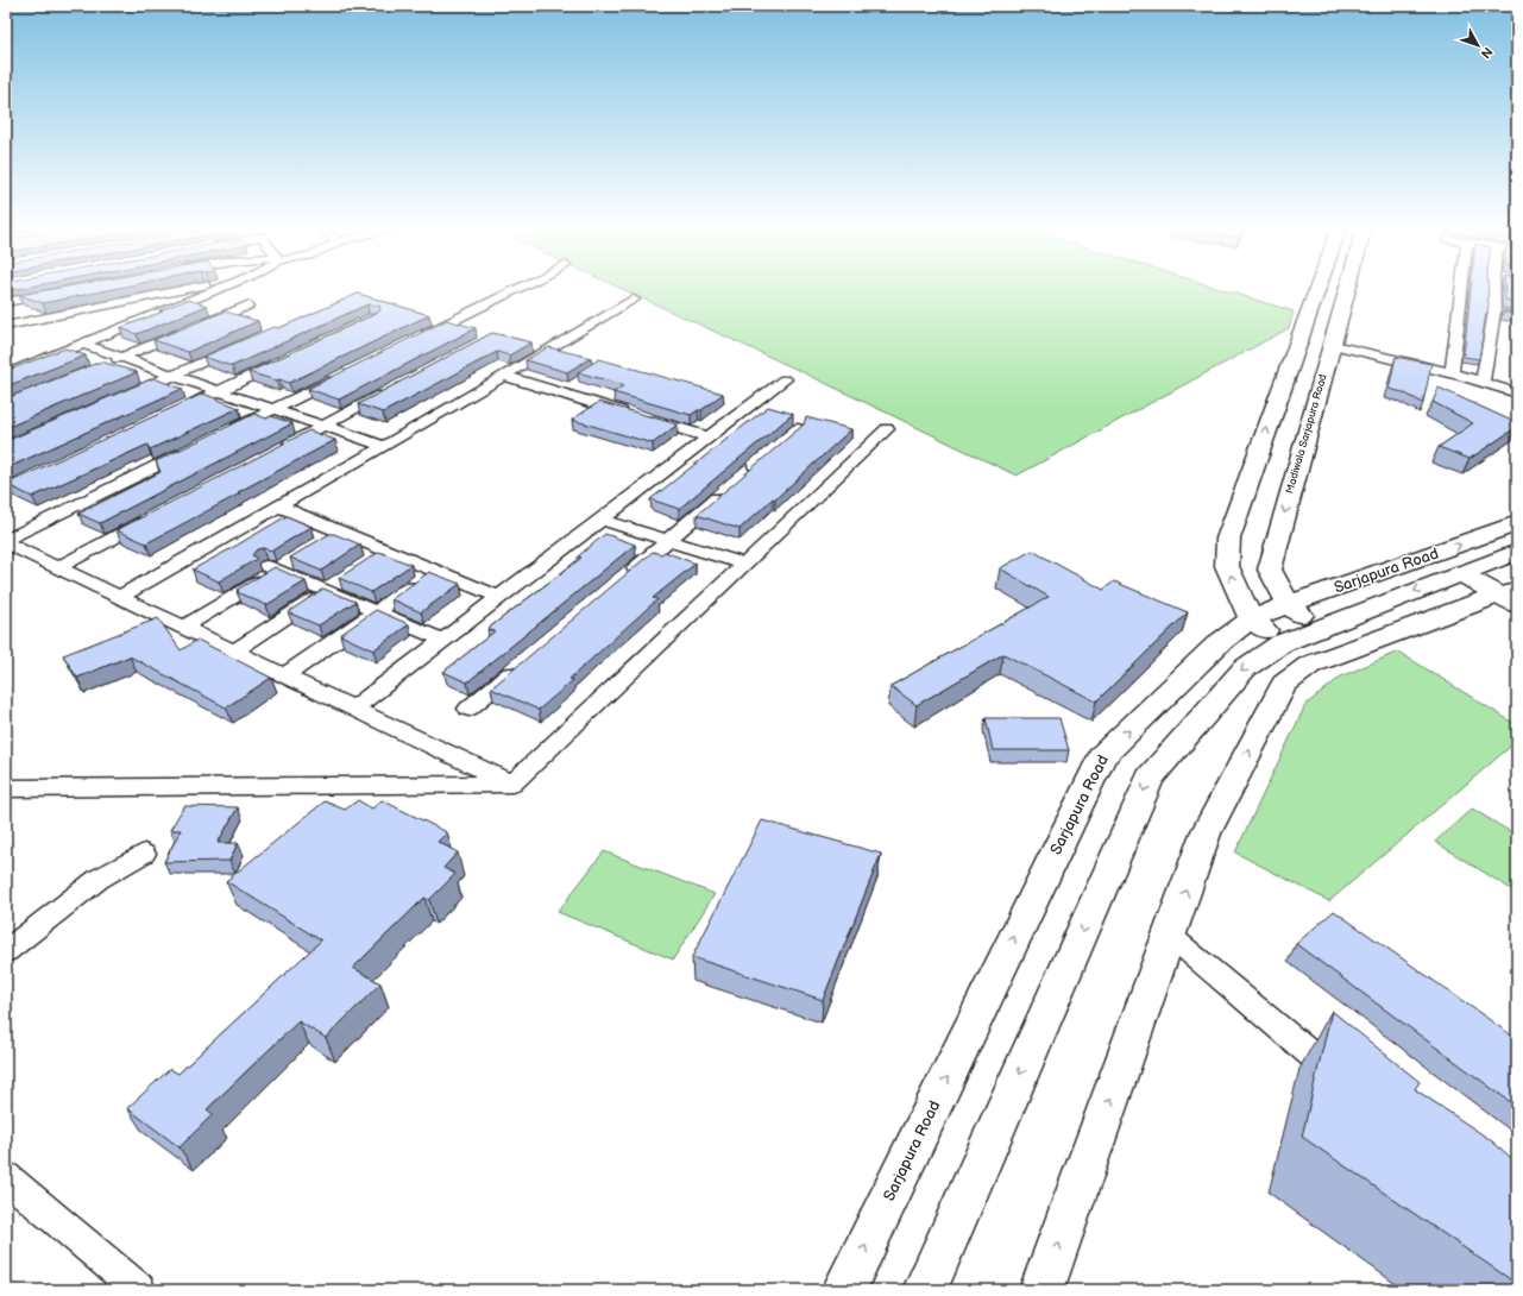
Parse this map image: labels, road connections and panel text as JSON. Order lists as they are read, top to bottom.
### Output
{
  "streets": {
    "main road": ["Madiwala Sarjapura Road", "Sarjapura Road"]
  },
  "crossings": [
    ["Madiwala Sarjapura Road", "Sarjapura Road"]
  ],
  "north": "bottom right"
}
